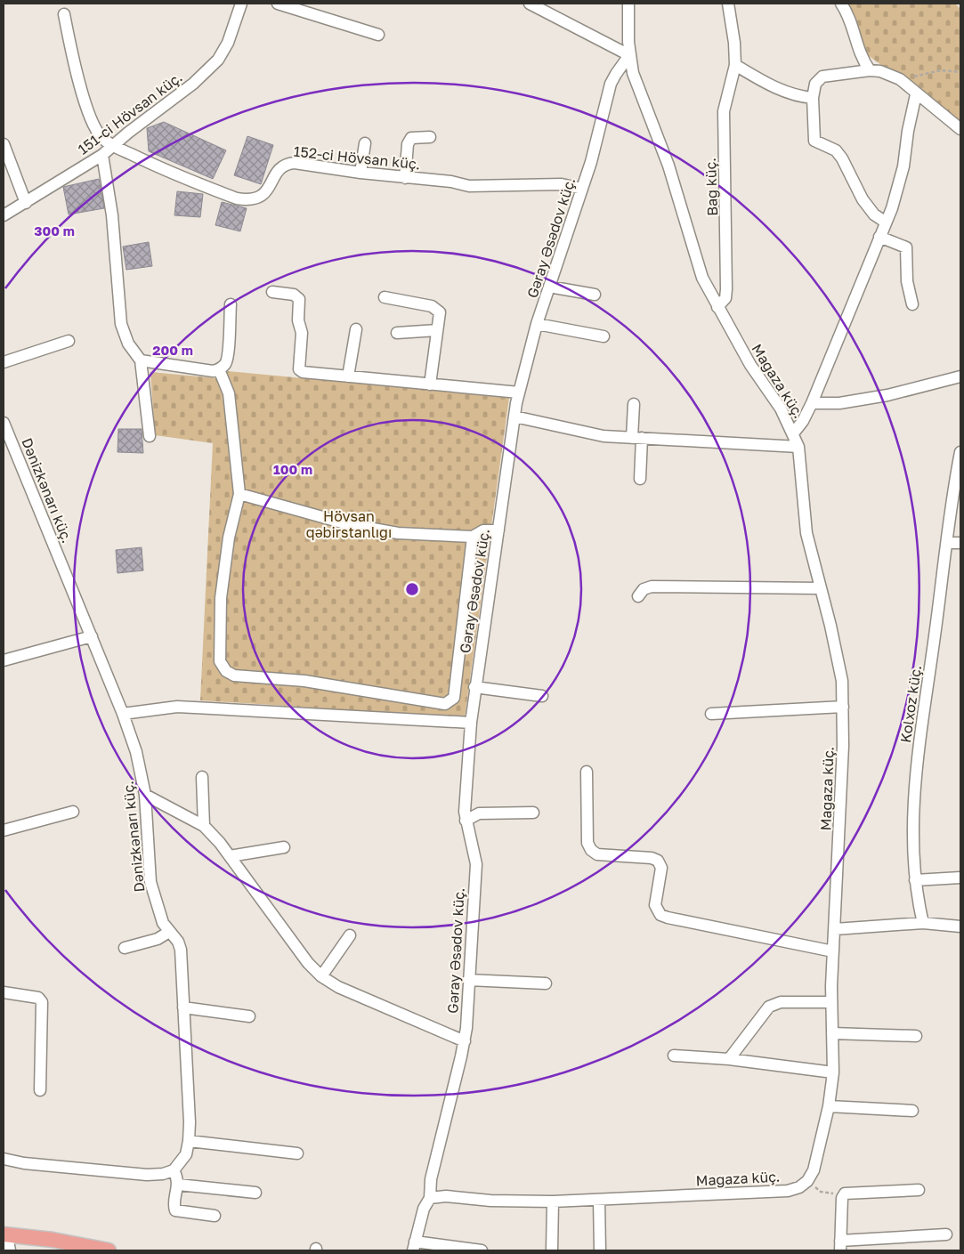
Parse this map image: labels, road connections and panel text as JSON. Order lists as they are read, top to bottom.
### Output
{
  "streets": {
    "street": [
      "151-ci Hövsan küç.",
      "152-ci Hövsan küç.",
      "Bağ küç.",
      "Gəray Əsədov küç.",
      "Mağaza küç.",
      "Dənizkənarı küç.",
      "Kolxoz küç."
    ]
  },
  "crossings": [
    ["151-ci Hövsan küç.", "152-ci Hövsan küç."],
    ["152-ci Hövsan küç.", "Gəray Əsədov küç."],
    ["Bağ küç.", "Mağaza küç."],
    ["Gəray Əsədov küç.", "Mağaza küç."]
  ],
  "parks": ["Hövsan qəbirstanlığı"],
  "rings": ["300 m", "200 m", "100 m"]
}
